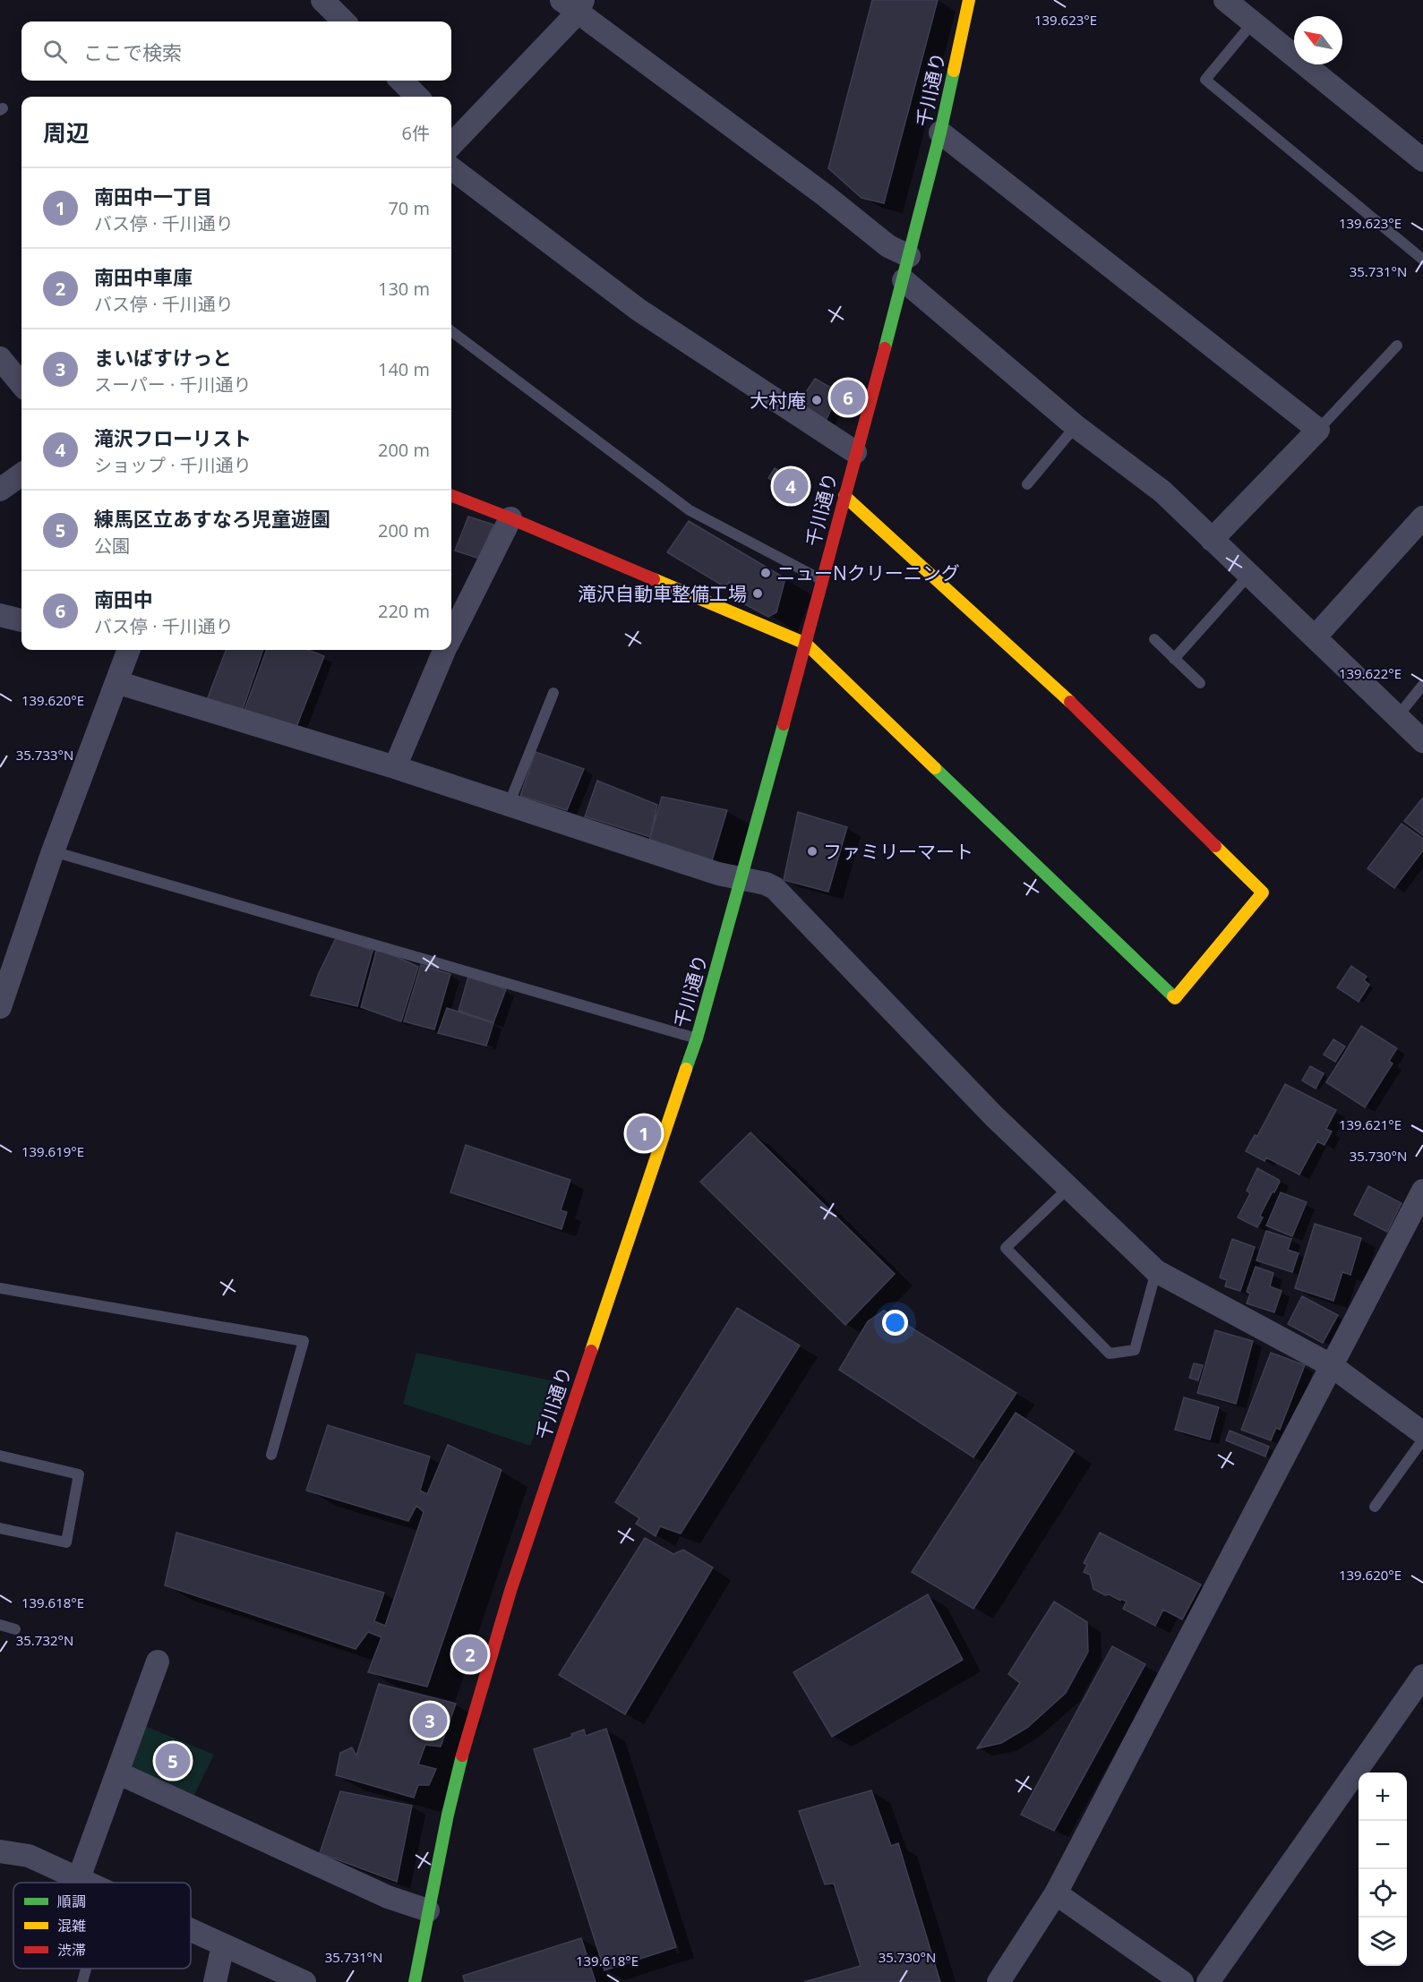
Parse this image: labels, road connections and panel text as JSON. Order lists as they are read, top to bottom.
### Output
{
  "streets": {
    "main road": ["千川通り"]
  },
  "places": [
    "大村庵",
    "ニューNクリーニング",
    "滝沢自動車整備工場",
    "ファミリーマート"
  ],
  "legend": ["順調", "混雑", "渋滞"],
  "north": "top left",
  "page": {
    "search": "ここで検索",
    "heading": ["周辺", "6件"],
    "list": [
      {
        "mark": "1",
        "name": "南田中一丁目",
        "note": "バス停 · 千川通り",
        "value": "70 m"
      },
      {
        "mark": "2",
        "name": "南田中車庫",
        "note": "バス停 · 千川通り",
        "value": "130 m"
      },
      {
        "mark": "3",
        "name": "まいばすけっと",
        "note": "スーパー · 千川通り",
        "value": "140 m"
      },
      {
        "mark": "4",
        "name": "滝沢フローリスト",
        "note": "ショップ · 千川通り",
        "value": "200 m"
      },
      {
        "mark": "5",
        "name": "練馬区立あすなろ児童遊園",
        "note": "公園",
        "value": "200 m"
      },
      {
        "mark": "6",
        "name": "南田中",
        "note": "バス停 · 千川通り",
        "value": "220 m"
      }
    ],
    "pins": [
      "6",
      "4",
      "1",
      "2",
      "3",
      "5"
    ],
    "map_buttons": ["+", "−"]
  },
  "coordinates": [
    "139.623°E",
    "35.731°N",
    "139.622°E",
    "139.620°E",
    "35.733°N",
    "139.621°E",
    "139.619°E",
    "35.730°N",
    "139.618°E",
    "35.732°N"
  ]
}
